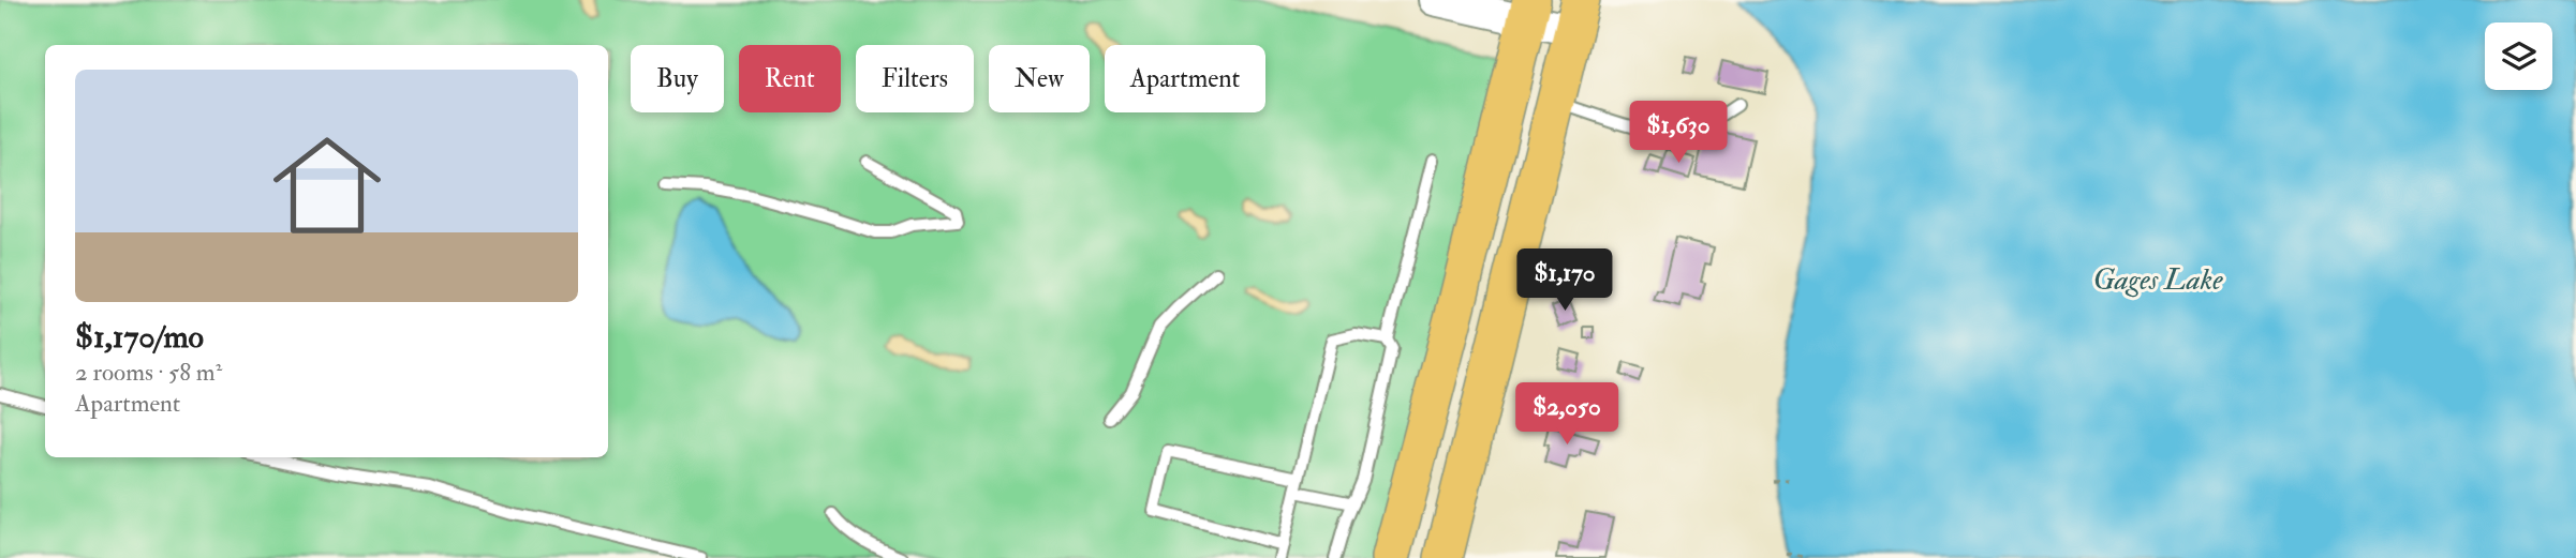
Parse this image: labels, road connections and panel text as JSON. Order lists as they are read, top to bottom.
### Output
{
  "water": ["Gages Lake"],
  "page": {
    "chip": [
      "Buy",
      "Rent",
      "Filters",
      "New",
      "Apartment"
    ],
    "list": [
      {
        "name": "$1,170/mo",
        "note": "2 rooms · 58 m² · Apartment"
      }
    ],
    "price": ["$1,630", "$1,170", "$2,050"]
  }
}
